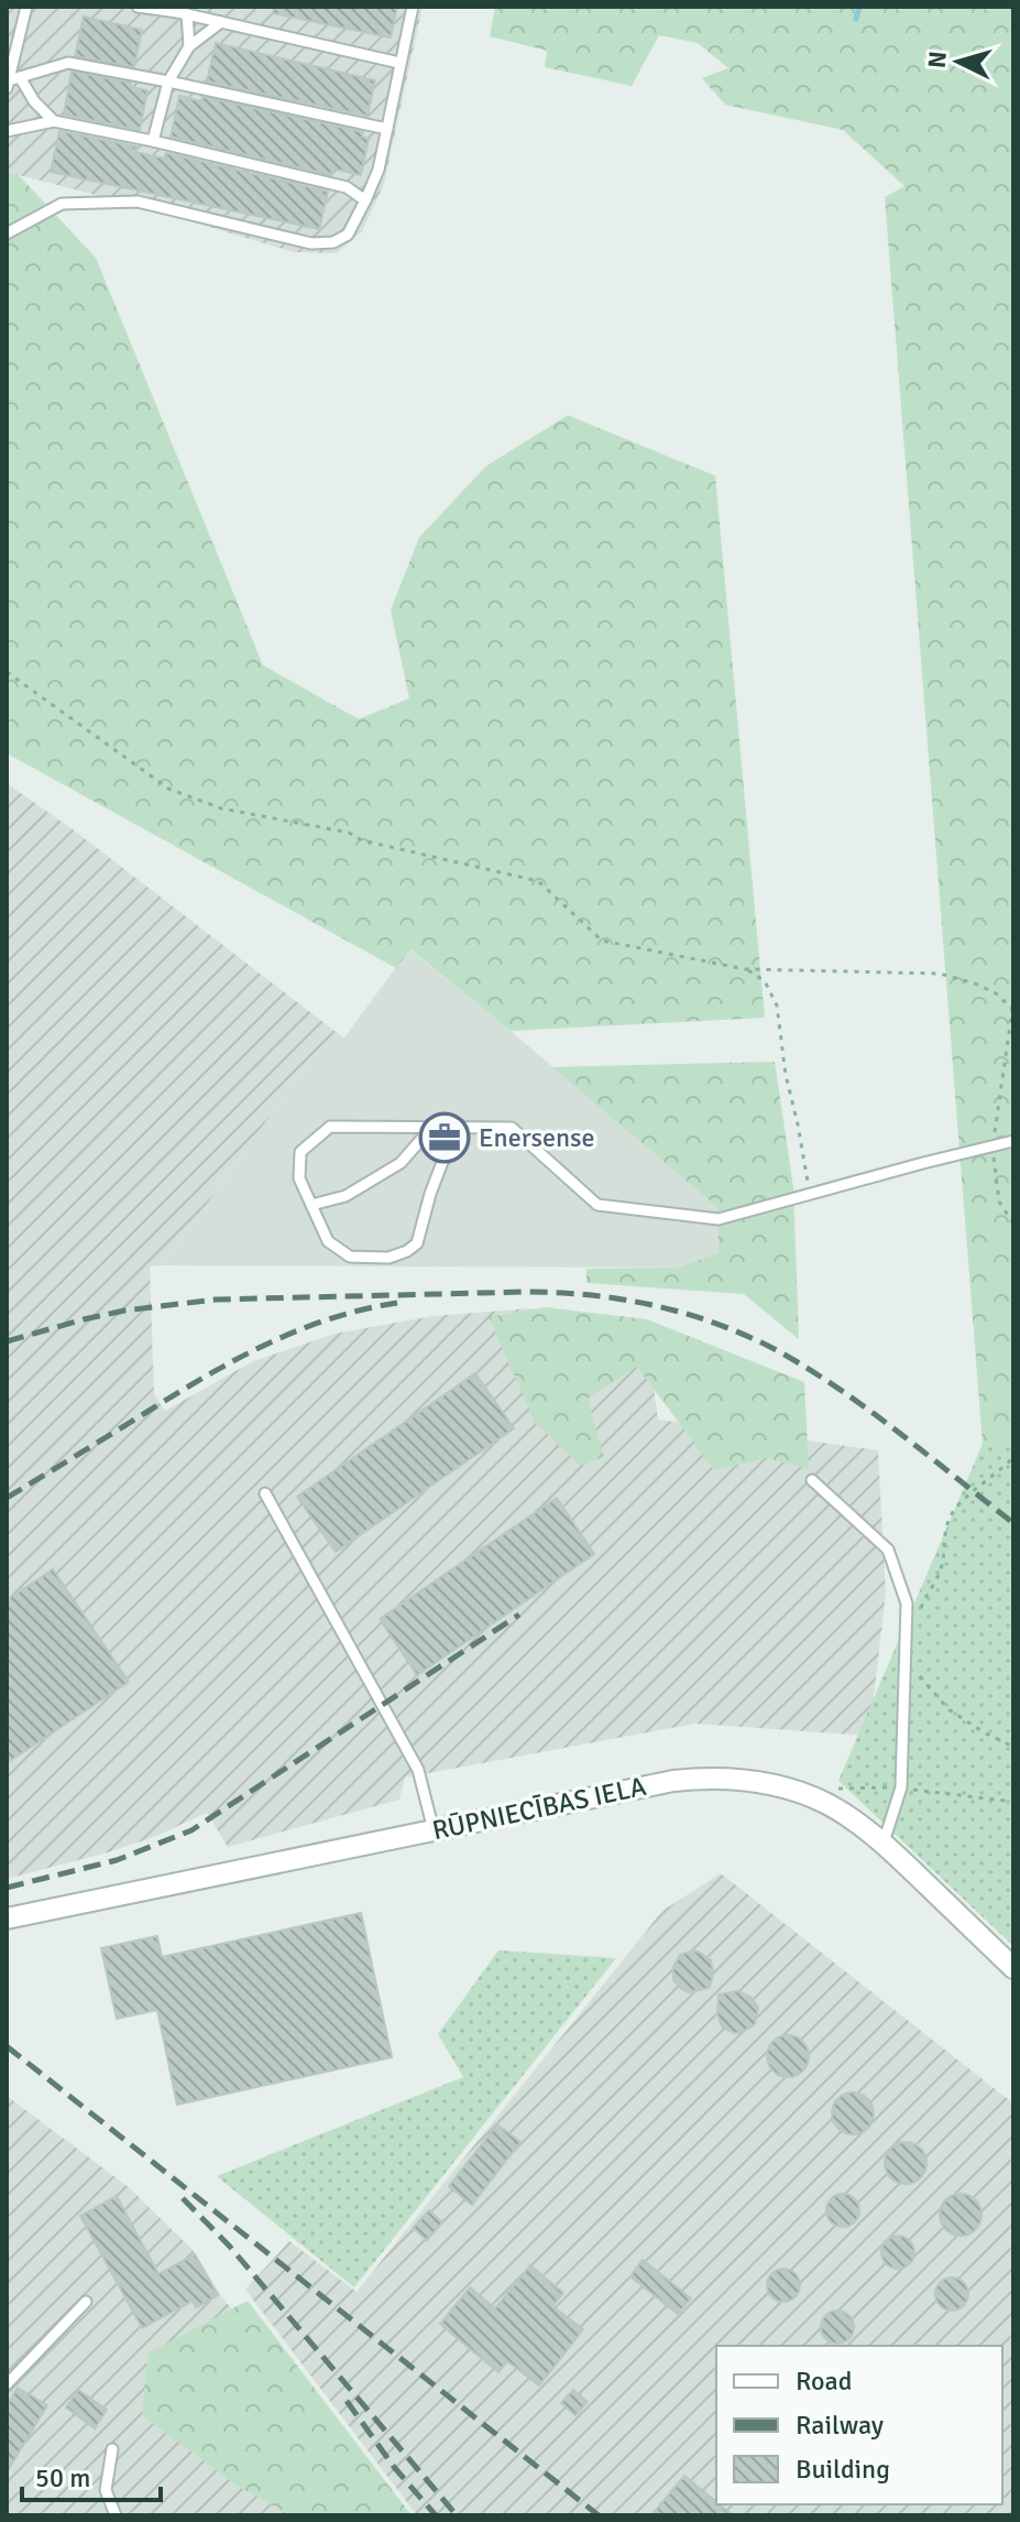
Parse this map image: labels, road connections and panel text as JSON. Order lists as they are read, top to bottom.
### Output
{
  "streets": {
    "street": ["RŪPNIECĪBAS IELA"]
  },
  "places": {
    "office": ["Enersense"]
  },
  "legend": ["Road", "Railway", "Building"],
  "scale_bar": "50 m",
  "north": "left"
}
